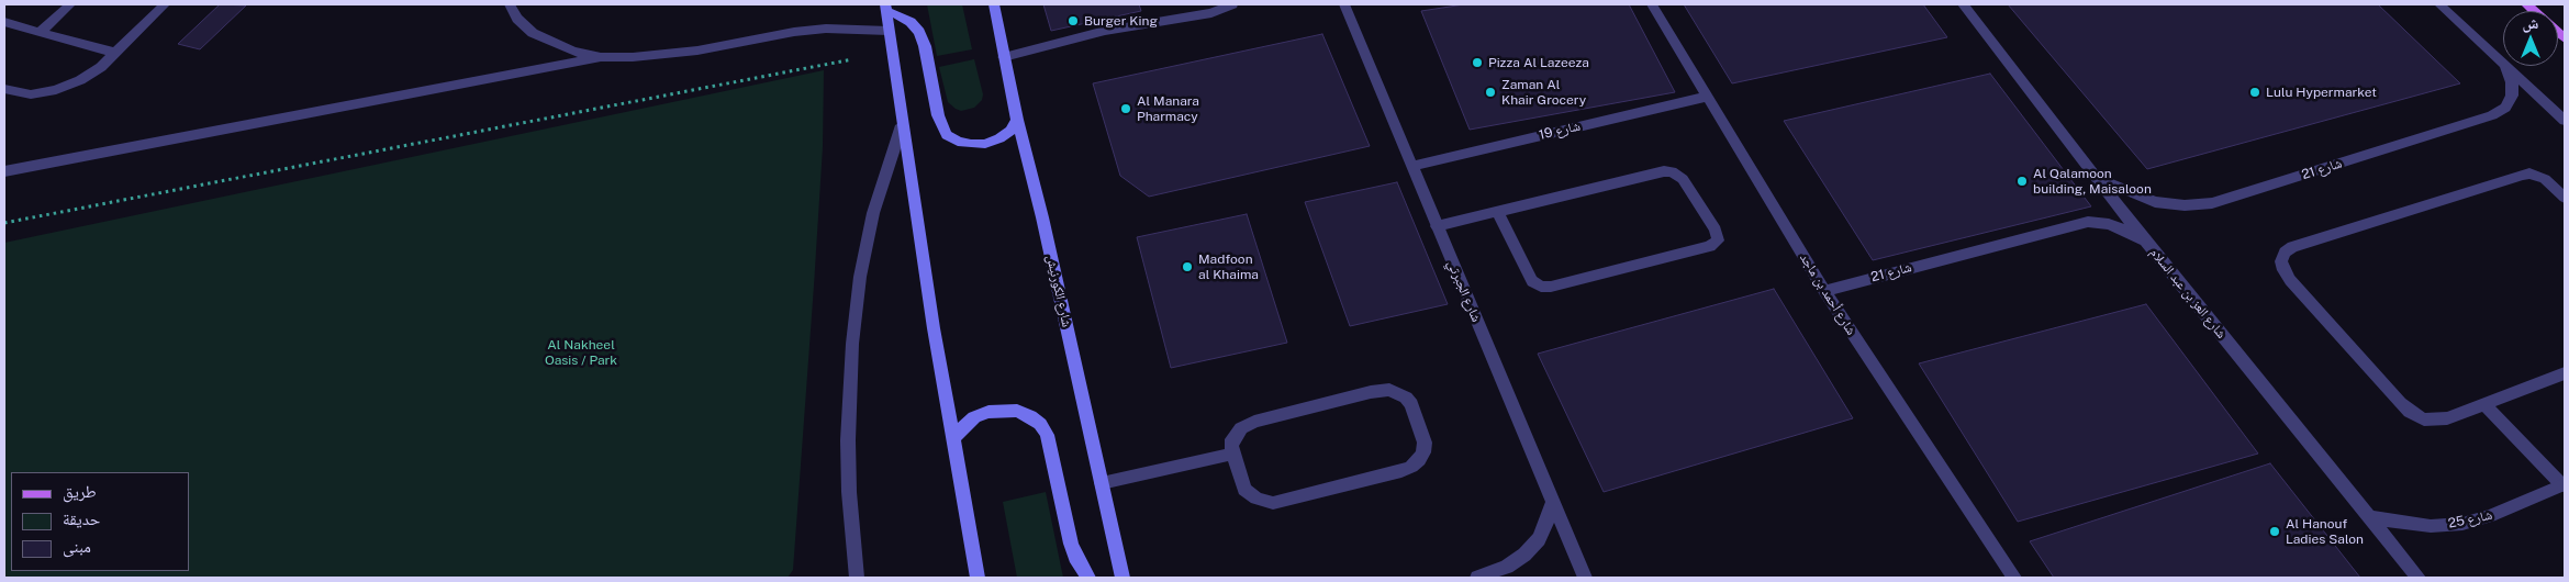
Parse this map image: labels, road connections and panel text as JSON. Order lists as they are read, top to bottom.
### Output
{
  "streets": {
    "main road": ["شارع الكورنيش"],
    "street": [
      "شارع 19",
      "شارع 21",
      "شارع الجبرتي",
      "شارع العز بن عبد السلام",
      "شارع أحمد بن ماجد",
      "شارع 25"
    ]
  },
  "crossings": [
    ["شارع 19", "شارع الجبرتي"],
    ["شارع 19", "شارع أحمد بن ماجد"],
    ["شارع 21", "شارع العز بن عبد السلام"],
    ["شارع 21", "شارع أحمد بن ماجد"],
    ["شارع العز بن عبد السلام", "شارع 25"]
  ],
  "parks": ["Al Nakheel Oasis / Park"],
  "places": [
    "Burger King",
    "Pizza Al Lazeeza",
    "Zaman Al Khair Grocery",
    "Lulu Hypermarket",
    "Al Manara Pharmacy",
    "Al Qalamoon building, Maisaloon",
    "Madfoon al Khaima",
    "Al Hanouf Ladies Salon"
  ],
  "legend": ["طريق", "حديقة", "مبنى"],
  "north": "top"
}
